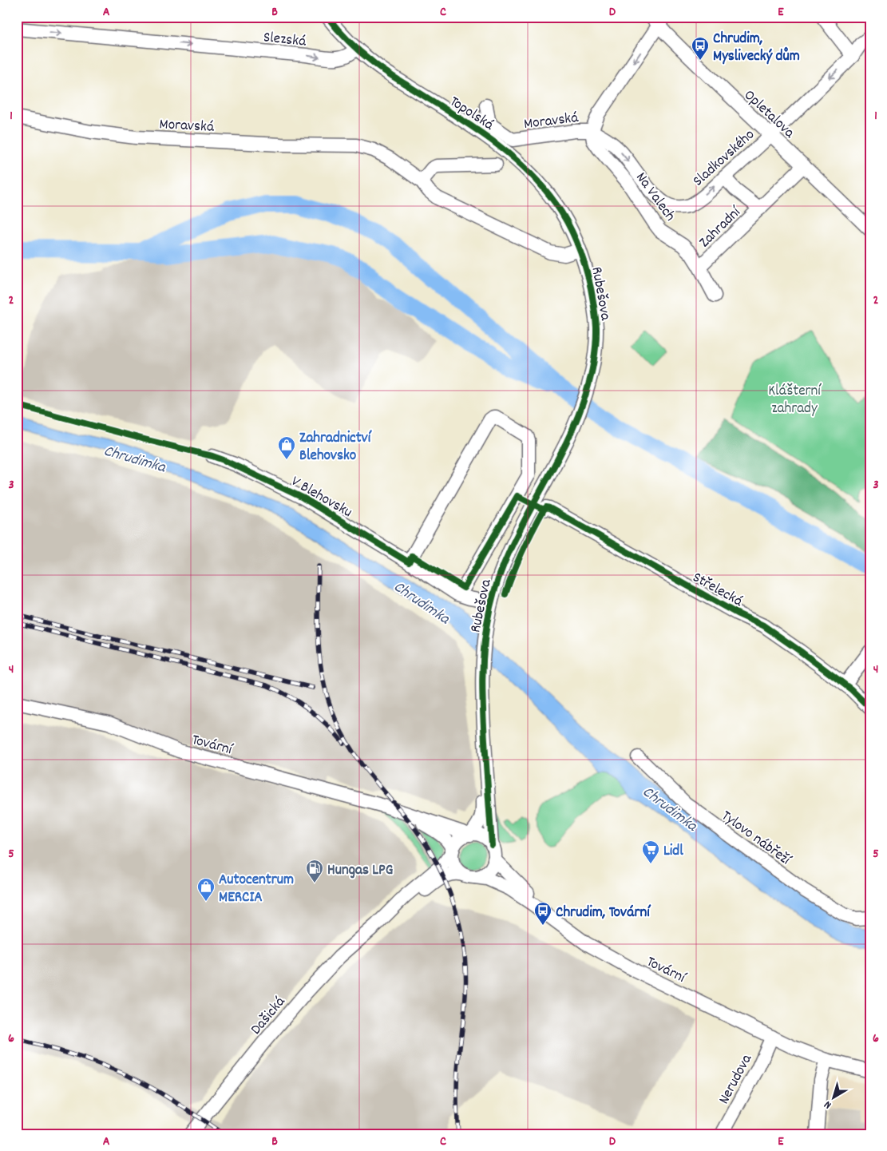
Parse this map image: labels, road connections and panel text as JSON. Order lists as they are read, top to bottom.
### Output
{
  "streets": {
    "street": [
      "Slezská",
      "Topolská",
      "Opletalova",
      "Moravská",
      "Sladkovského",
      "Na Valech",
      "Zahradní",
      "Rubešova",
      "V Blehovsku",
      "Střelecká",
      "Tovární",
      "Tylovo nábřeží",
      "Dašická",
      "Nerudova"
    ]
  },
  "crossings": [
    ["Slezská", "Topolská"],
    ["Topolská", "Rubešova"],
    ["Opletalova", "Sladkovského"],
    ["Opletalova", "Zahradní"],
    ["Moravská", "Na Valech"],
    ["Sladkovského", "Na Valech"],
    ["Sladkovského", "Zahradní"],
    ["Na Valech", "Zahradní"],
    ["Rubešova", "V Blehovsku"],
    ["Rubešova", "Tovární"],
    ["Rubešova", "Dašická"],
    ["Tovární", "Dašická"],
    ["Tovární", "Nerudova"]
  ],
  "one_way": ["Slezská"],
  "water": ["Chrudimka"],
  "parks": ["Klášterní zahrady"],
  "places": {
    "bus stop": ["Chrudim, Myslivecký dům", "Chrudim, Tovární"],
    "shop": ["Zahradnictví Blehovsko", "Autocentrum MERCIA"],
    "supermarket": ["Lidl"],
    "fuel station": ["Hungas LPG"]
  },
  "north": "bottom left",
  "grid": {
    "columns": [
      "A",
      "B",
      "C",
      "D",
      "E"
    ],
    "rows": [
      "1",
      "2",
      "3",
      "4",
      "5",
      "6"
    ]
  }
}
